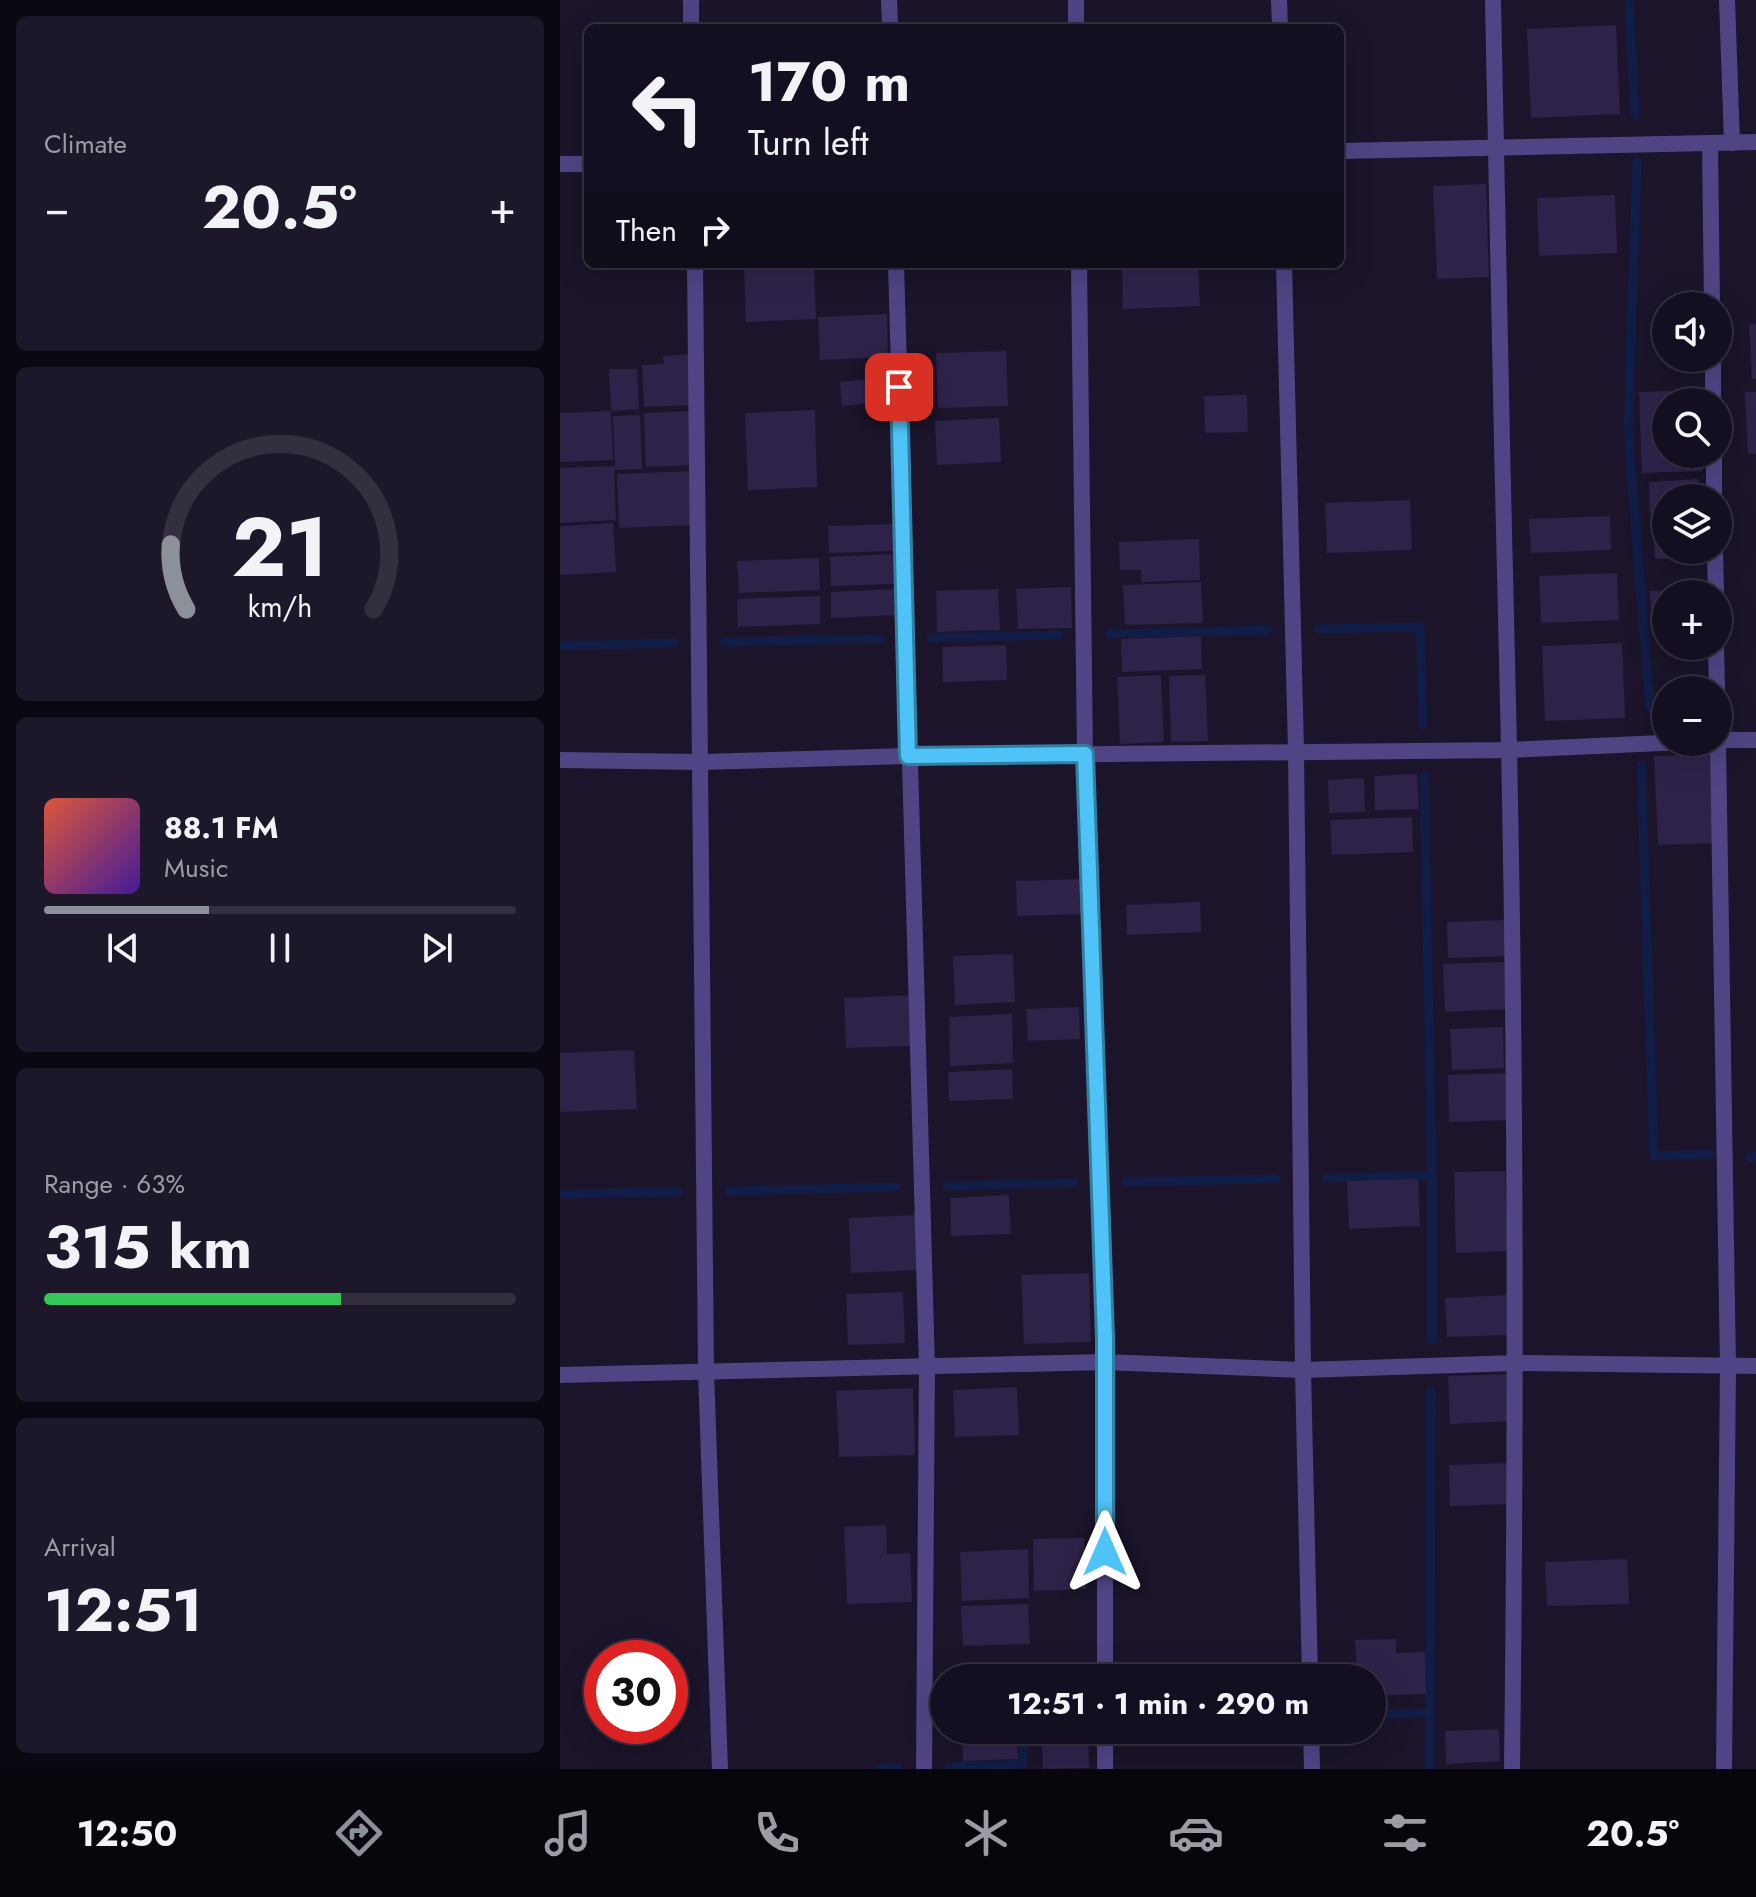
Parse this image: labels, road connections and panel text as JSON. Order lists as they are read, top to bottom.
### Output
{
  "page": {
    "tile": [
      "Climate",
      ["Range · 63%", "315 km"],
      ["Arrival", "12:51"]
    ],
    "turn": ["170 m", "Turn left"],
    "heat": ["−", "20.5°", "+"],
    "then": "Then",
    "map_buttons": ["+", "−"],
    "song": ["88.1 FM", "Music"],
    "limit": "30",
    "trip": "12:51 · 1 min · 290 m",
    "tabs": ["12:50", "20.5°"],
    "gauge": ["21", "km/h"]
  }
}
